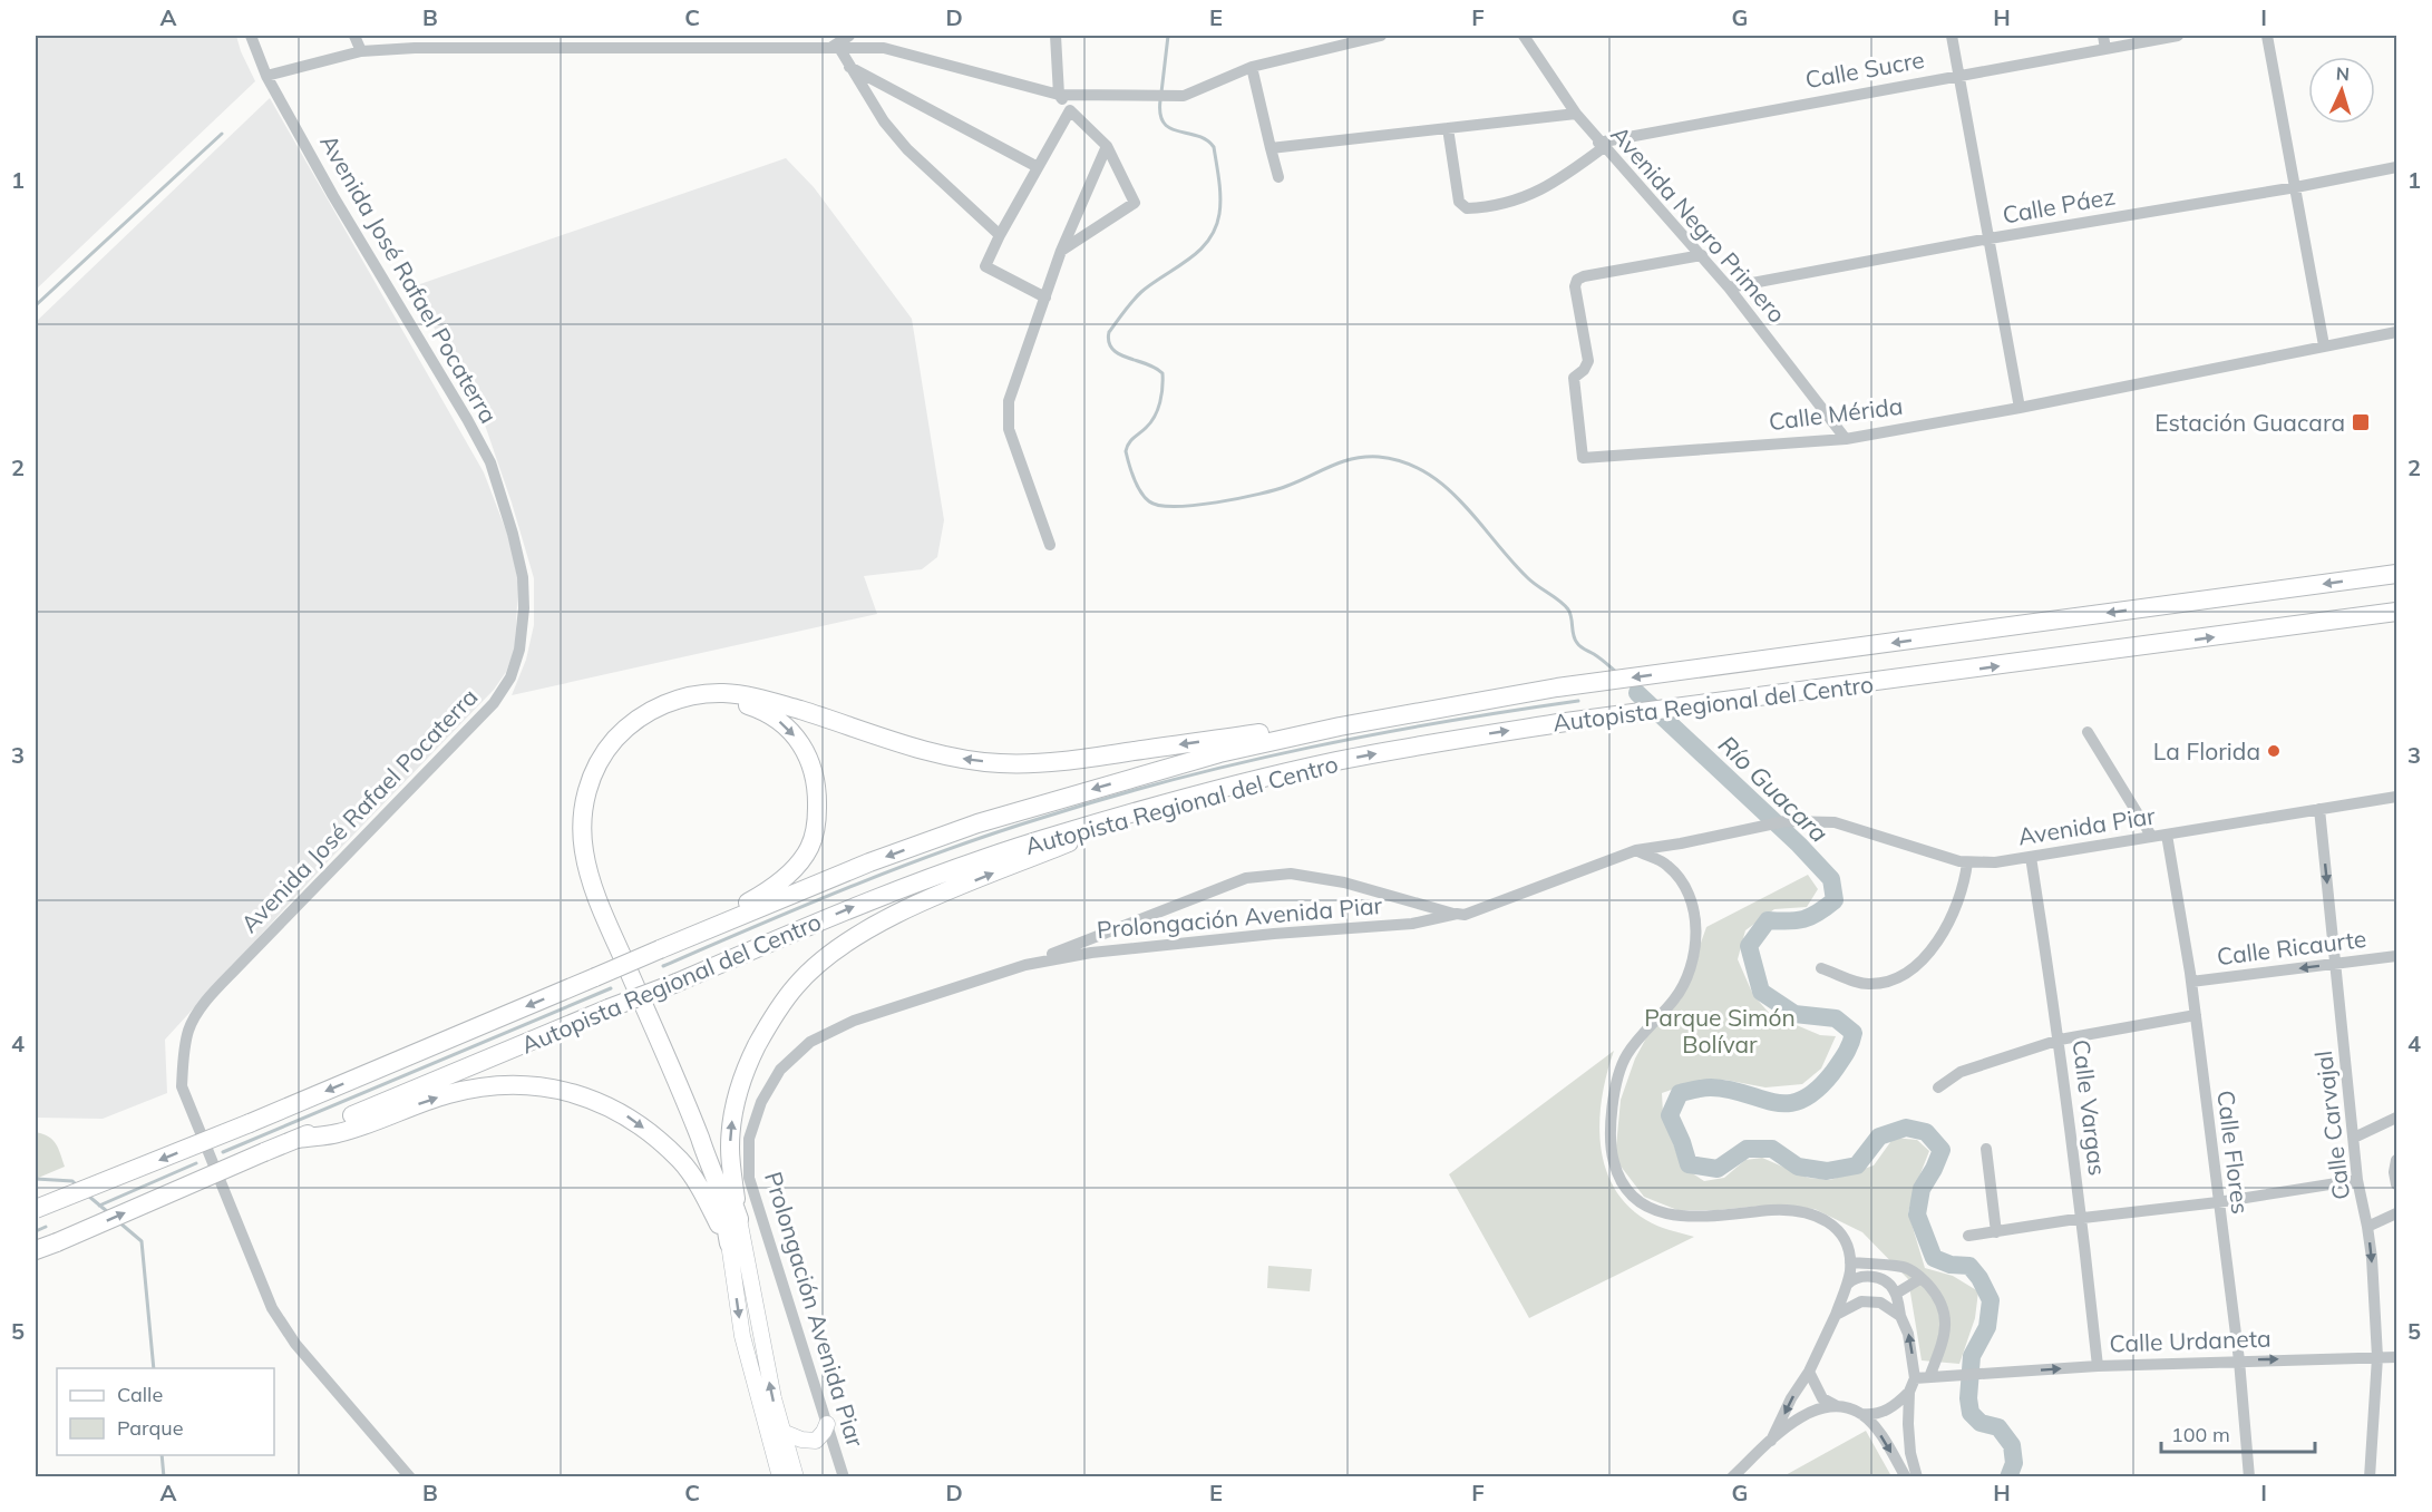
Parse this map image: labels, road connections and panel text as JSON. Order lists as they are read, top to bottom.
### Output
{
  "streets": {
    "highway": ["Autopista Regional del Centro"],
    "street": [
      "Calle Sucre",
      "Calle Páez",
      "Avenida Negro Primero",
      "Avenida José Rafael Pocaterra",
      "Calle Mérida",
      "Avenida Piar",
      "Prolongación Avenida Piar",
      "Calle Ricaurte",
      "Calle Vargas",
      "Calle Carvajal",
      "Calle Flores",
      "Calle Urdaneta"
    ]
  },
  "crossings": [
    ["Calle Sucre", "Avenida Negro Primero"],
    ["Calle Páez", "Avenida Negro Primero"],
    ["Avenida Negro Primero", "Calle Mérida"],
    ["Avenida Piar", "Prolongación Avenida Piar"],
    ["Avenida Piar", "Calle Vargas"],
    ["Avenida Piar", "Calle Carvajal"],
    ["Avenida Piar", "Calle Flores"],
    ["Calle Ricaurte", "Calle Carvajal"],
    ["Calle Ricaurte", "Calle Flores"],
    ["Calle Vargas", "Calle Urdaneta"],
    ["Calle Carvajal", "Calle Urdaneta"],
    ["Calle Flores", "Calle Urdaneta"]
  ],
  "one_way": ["Calle Ricaurte", "Calle Carvajal", "Calle Urdaneta"],
  "water": ["Río Guacara"],
  "parks": ["Parque Simón Bolívar"],
  "places": {
    "transit": ["Estación Guacara"],
    "other": ["La Florida"]
  },
  "legend": ["Calle", "Parque"],
  "scale_bar": "100 m",
  "north": "top",
  "grid": {
    "columns": [
      "A",
      "B",
      "C",
      "D",
      "E",
      "F",
      "G",
      "H",
      "I"
    ],
    "rows": [
      "1",
      "2",
      "3",
      "4",
      "5"
    ]
  }
}
